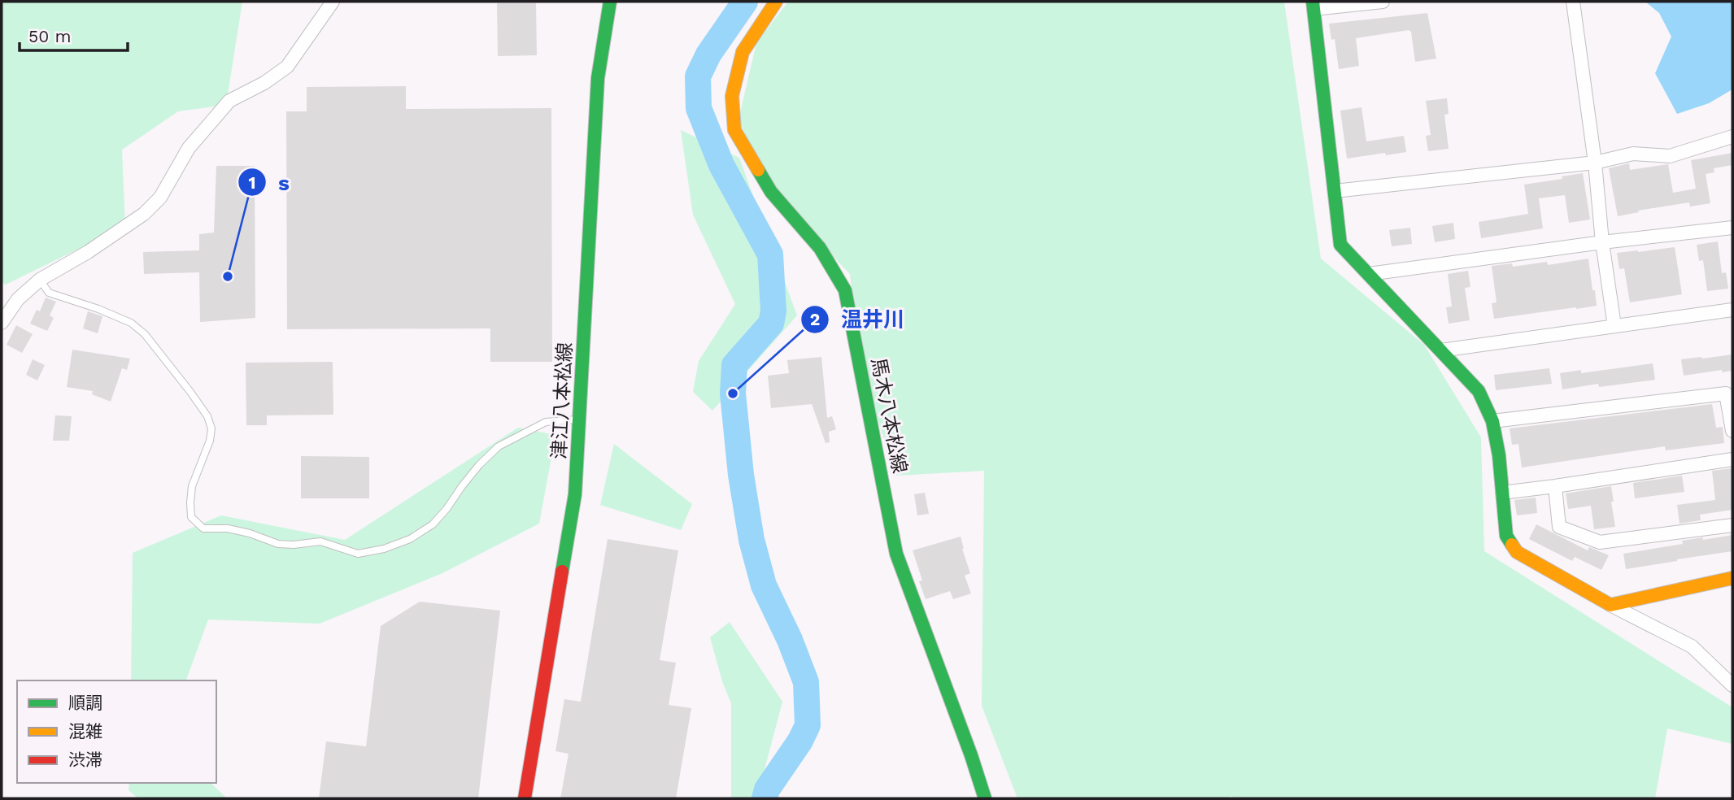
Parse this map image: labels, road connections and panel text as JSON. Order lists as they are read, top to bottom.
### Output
{
  "streets": {
    "main road": ["津江八本松線", "馬木八本松線"]
  },
  "places": ["s", "温井川"],
  "legend": ["順調", "混雑", "渋滞"],
  "scale_bar": "50 m"
}
